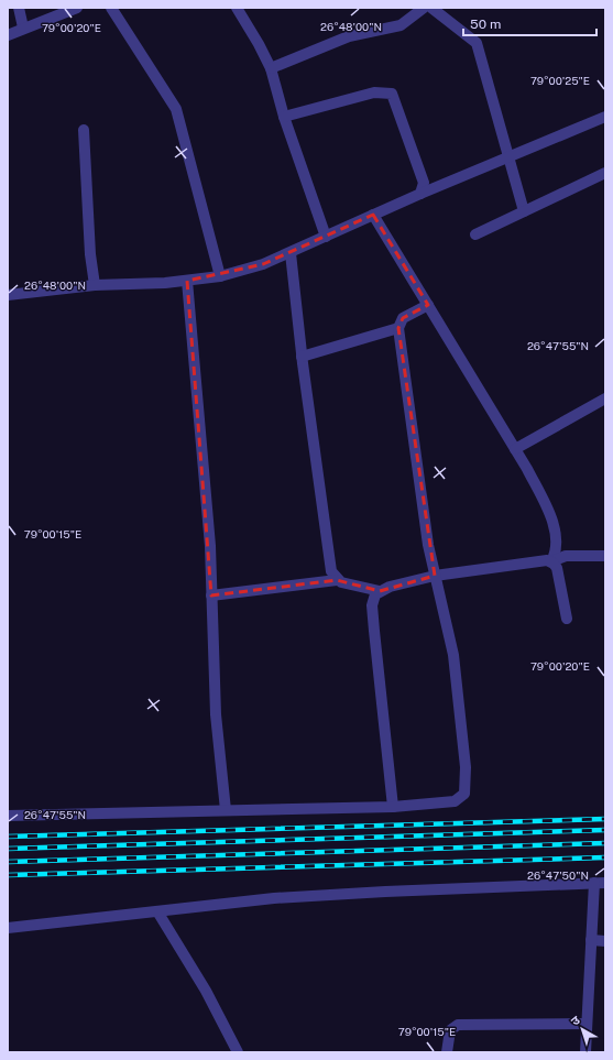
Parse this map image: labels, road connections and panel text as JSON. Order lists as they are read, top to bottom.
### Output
{
  "scale_bar": "50 m",
  "north": "top left",
  "coordinates": [
    "26°48'00\"N",
    "79°00'20\"E",
    "79°00'25\"E",
    "26°47'55\"N",
    "79°00'15\"E",
    "26°47'50\"N"
  ]
}
